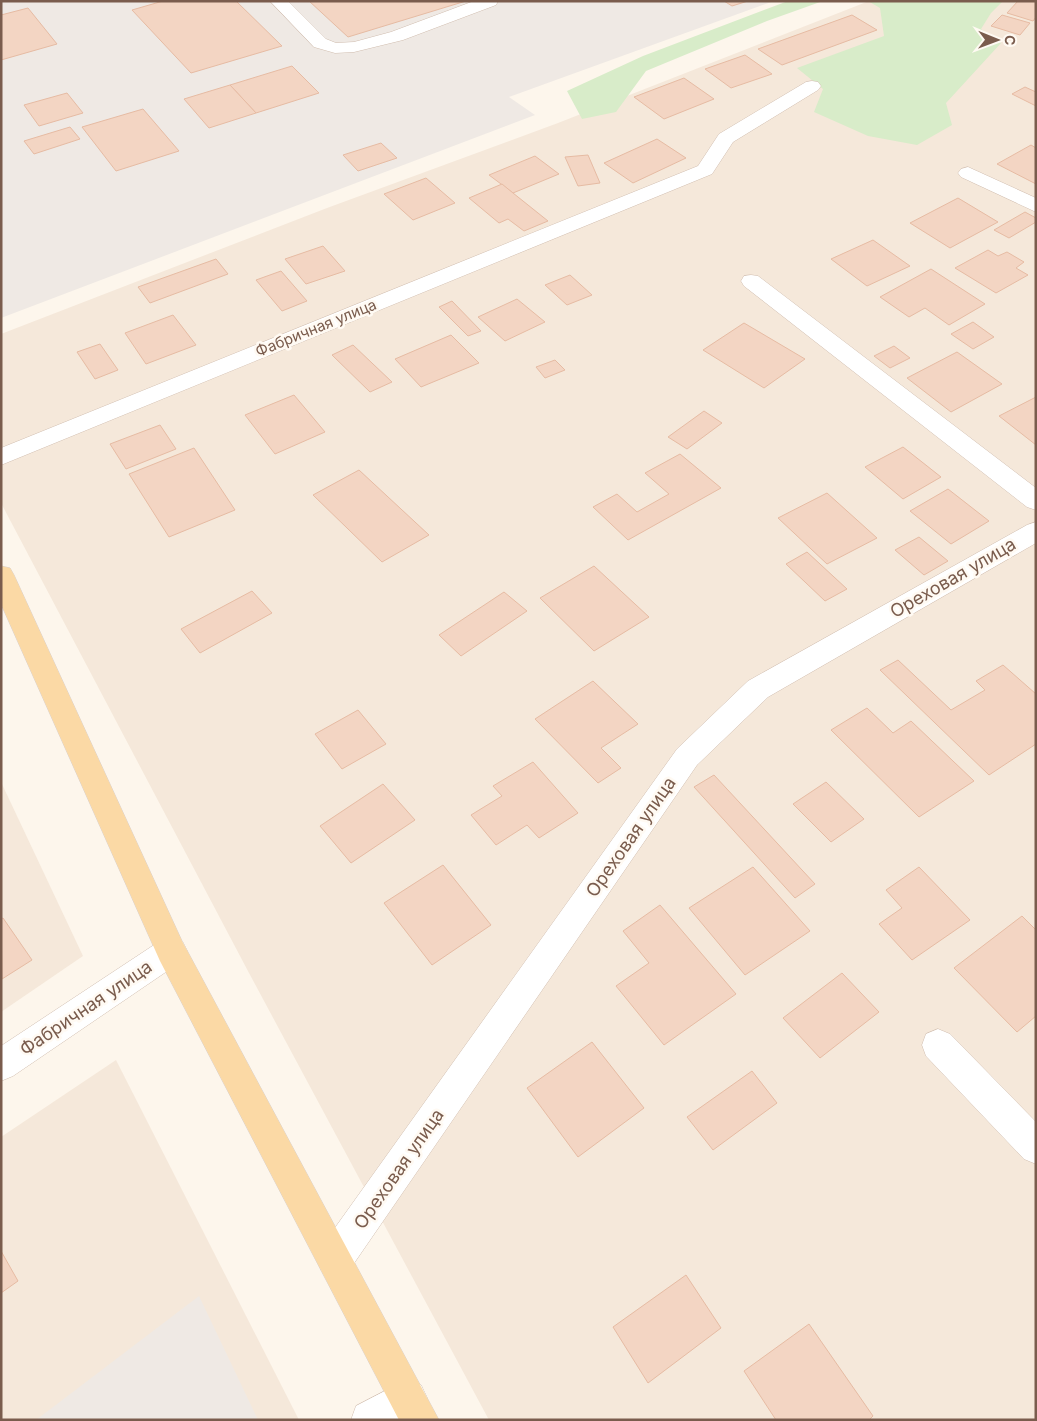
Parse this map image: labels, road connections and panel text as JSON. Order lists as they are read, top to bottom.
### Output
{
  "streets": {
    "street": ["Фабричная улица", "Ореховая улица"]
  },
  "north": "right"
}
